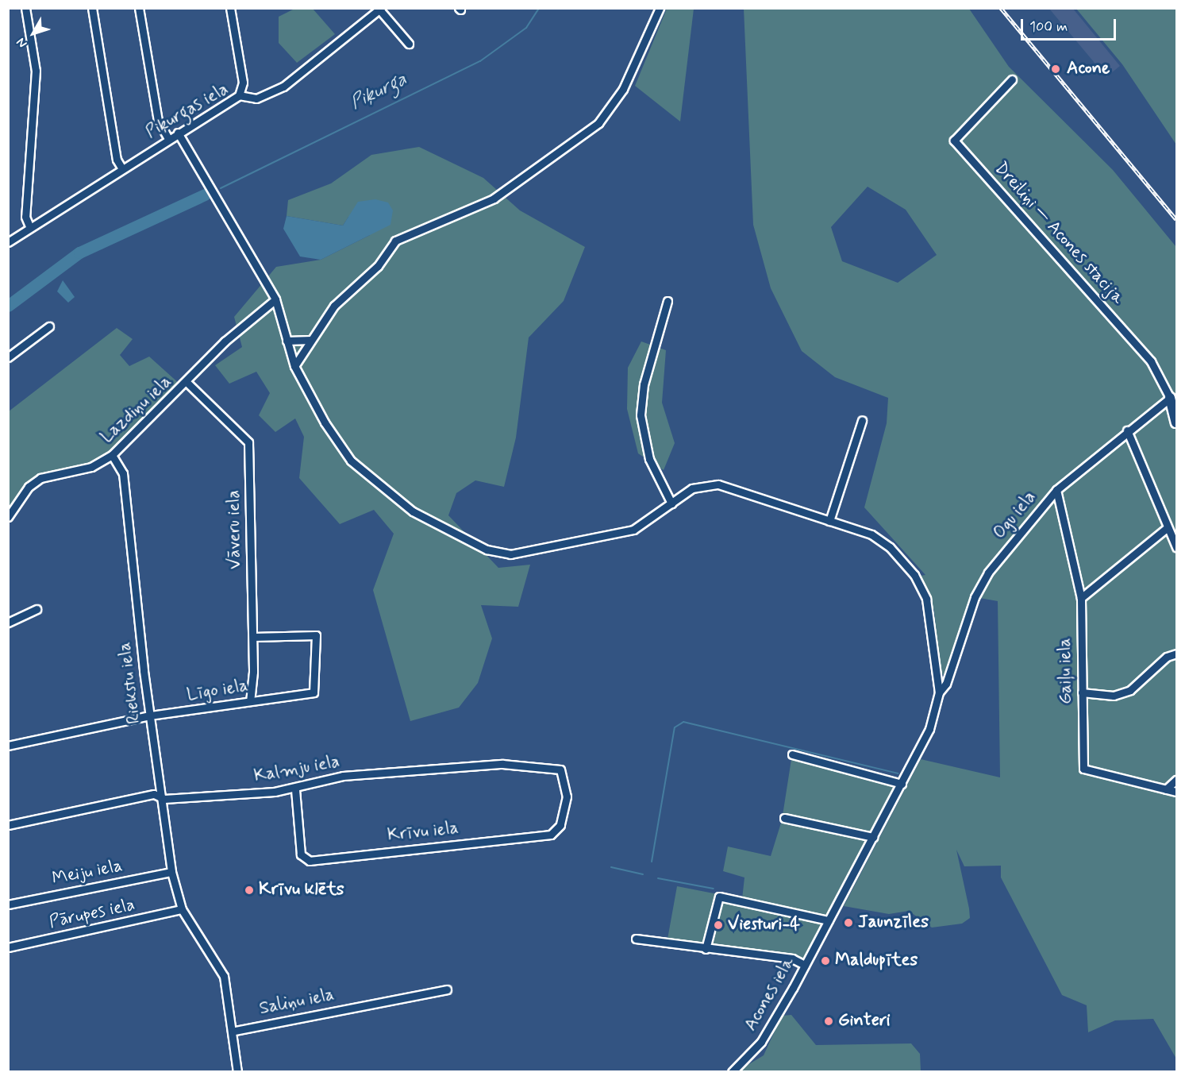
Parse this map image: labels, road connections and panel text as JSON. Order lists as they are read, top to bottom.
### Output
{
  "streets": {
    "street": [
      "Piķurgas iela",
      "Dreiliņi — Acones stacija",
      "Lazdiņu iela",
      "Ogu iela",
      "Vāveru iela",
      "Gaiļu iela",
      "Riekstu iela",
      "Līgo iela",
      "Kalmju iela",
      "Krīvu iela",
      "Meiju iela",
      "Pārupes iela",
      "Acones iela",
      "Saliņu iela"
    ]
  },
  "crossings": [
    ["Dreiliņi — Acones stacija", "Ogu iela"],
    ["Lazdiņu iela", "Vāveru iela"],
    ["Lazdiņu iela", "Riekstu iela"],
    ["Ogu iela", "Gaiļu iela"],
    ["Ogu iela", "Acones iela"],
    ["Vāveru iela", "Līgo iela"],
    ["Riekstu iela", "Līgo iela"],
    ["Riekstu iela", "Kalmju iela"],
    ["Riekstu iela", "Meiju iela"],
    ["Riekstu iela", "Pārupes iela"],
    ["Riekstu iela", "Saliņu iela"],
    ["Kalmju iela", "Krīvu iela"]
  ],
  "water": ["Piķurga"],
  "places": [
    "Acone",
    "Krīvu klēts",
    "Jaunzīles",
    "Viesturi-4",
    "Maldupītes",
    "Ginteri"
  ],
  "scale_bar": "100 m",
  "north": "bottom left"
}
